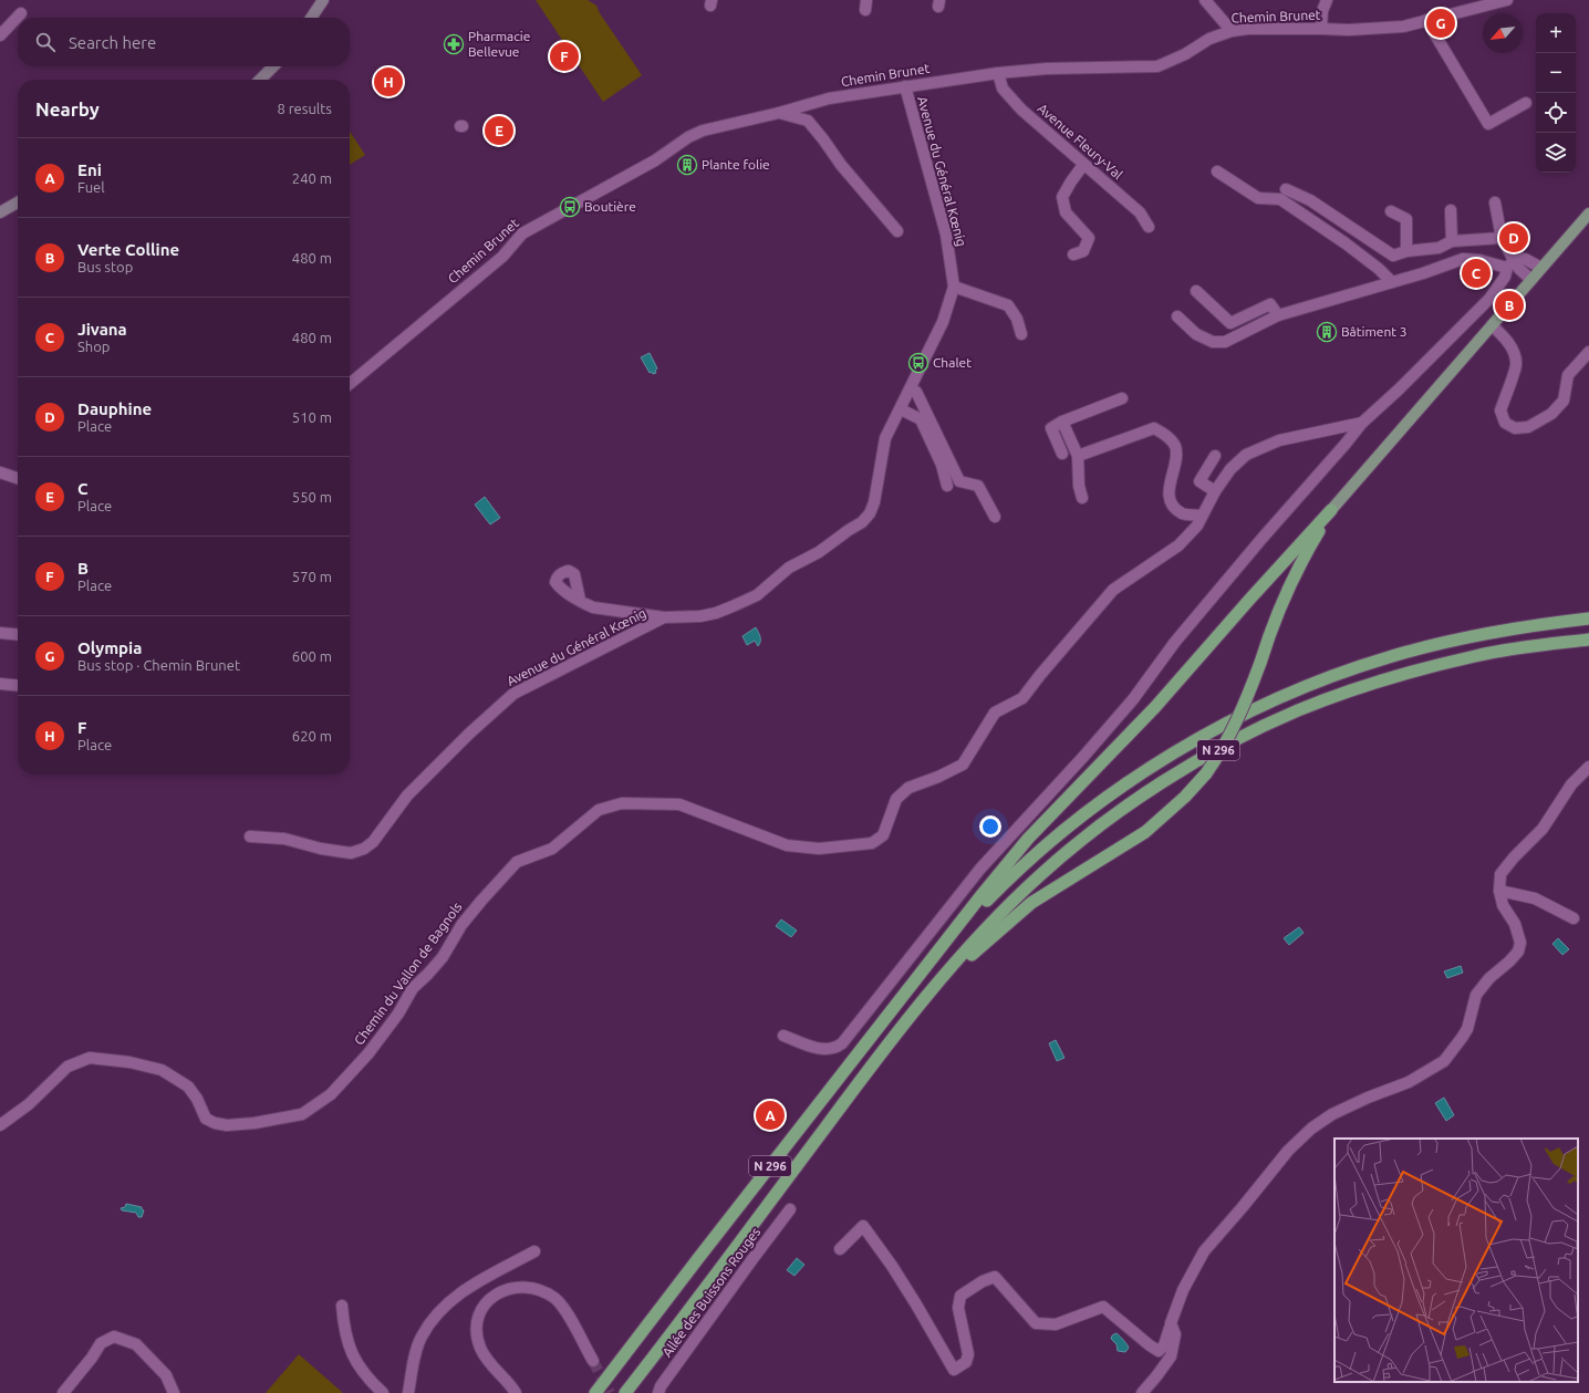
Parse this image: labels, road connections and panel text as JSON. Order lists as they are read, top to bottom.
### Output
{
  "streets": {
    "highway": ["N 296"],
    "street": [
      "Chemin Brunet",
      "Avenue Fleury-Val",
      "Avenue du Général Kœnig",
      "Chemin du Vallon de Bagnols",
      "Allée des Buissons Rouges"
    ]
  },
  "crossings": [
    ["Chemin Brunet", "Avenue Fleury-Val"],
    ["Chemin Brunet", "Avenue du Général Kœnig"]
  ],
  "places": {
    "pharmacy": ["Pharmacie Bellevue"],
    "building": ["Plante folie", "Bâtiment 3"],
    "bus stop": ["Boutière", "Chalet"]
  },
  "north": "bottom left",
  "page": {
    "pins": [
      "G",
      "F",
      "H",
      "E",
      "D",
      "C",
      "B",
      "A"
    ],
    "map_buttons": ["+", "−"],
    "search": "Search here",
    "heading": ["Nearby", "8 results"],
    "list": [
      {
        "mark": "A",
        "name": "Eni",
        "note": "Fuel",
        "value": "240 m"
      },
      {
        "mark": "B",
        "name": "Verte Colline",
        "note": "Bus stop",
        "value": "480 m"
      },
      {
        "mark": "C",
        "name": "Jivana",
        "note": "Shop",
        "value": "480 m"
      },
      {
        "mark": "D",
        "name": "Dauphine",
        "note": "Place",
        "value": "510 m"
      },
      {
        "mark": "E",
        "name": "C",
        "note": "Place",
        "value": "550 m"
      },
      {
        "mark": "F",
        "name": "B",
        "note": "Place",
        "value": "570 m"
      },
      {
        "mark": "G",
        "name": "Olympia",
        "note": "Bus stop · Chemin Brunet",
        "value": "600 m"
      },
      {
        "mark": "H",
        "name": "F",
        "note": "Place",
        "value": "620 m"
      }
    ]
  }
}
